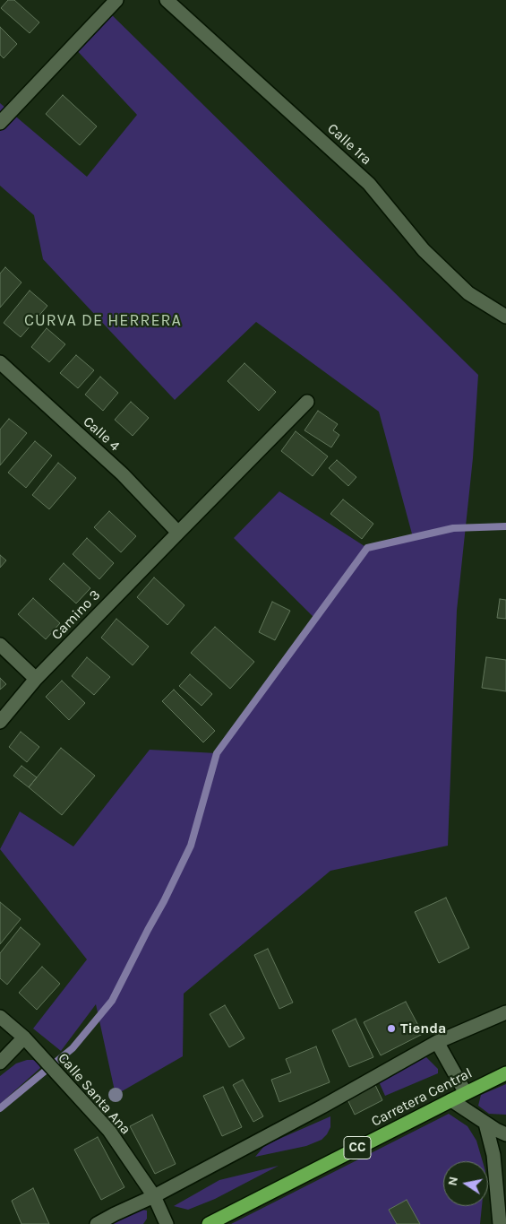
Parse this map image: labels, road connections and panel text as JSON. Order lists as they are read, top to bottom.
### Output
{
  "streets": {
    "highway": ["Carretera Central", "CC"],
    "street": [
      "Calle 1ra",
      "Calle 4",
      "Camino 3",
      "Calle Santa Ana"
    ]
  },
  "crossings": [
    ["Calle 4", "Camino 3"]
  ],
  "districts": ["CURVA DE HERRERA"],
  "places": ["Tienda"],
  "north": "left"
}
